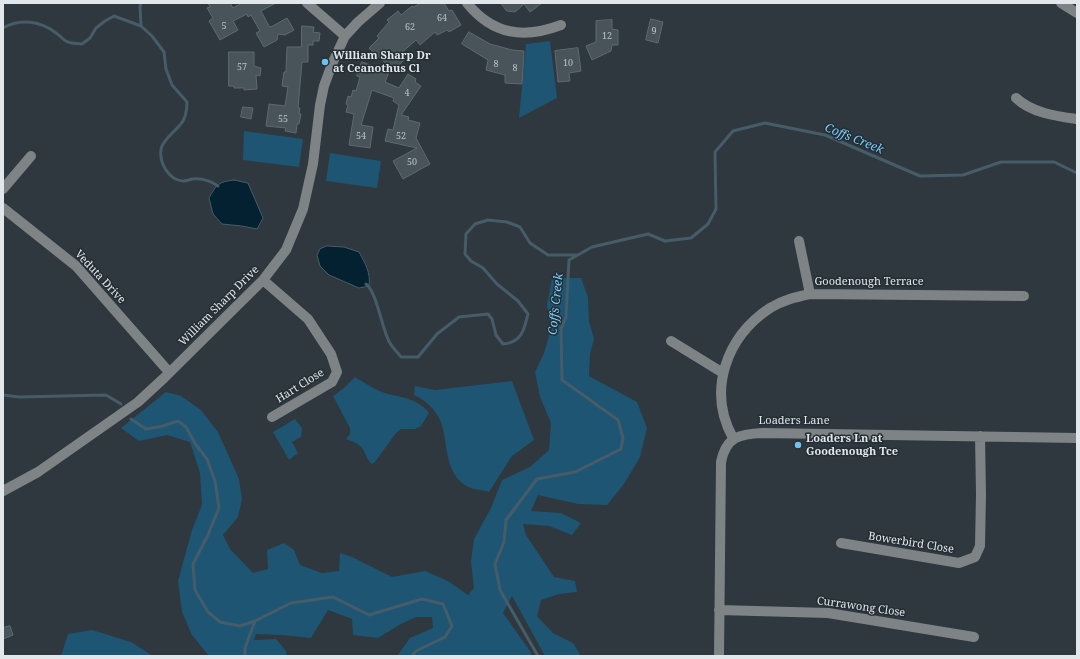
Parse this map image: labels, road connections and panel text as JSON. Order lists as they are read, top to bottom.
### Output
{
  "streets": {
    "street": [
      "Veduta Drive",
      "Goodenough Terrace",
      "William Sharp Drive",
      "Hart Close",
      "Loaders Lane",
      "Bowerbird Close",
      "Currawong Close"
    ]
  },
  "crossings": [
    ["Veduta Drive", "William Sharp Drive"],
    ["Goodenough Terrace", "Loaders Lane"],
    ["William Sharp Drive", "Hart Close"],
    ["Loaders Lane", "Bowerbird Close"]
  ],
  "water": ["Coffs Creek"],
  "places": ["William Sharp Dr at Ceanothus Cl", "Loaders Ln at Goodenough Tce"],
  "house_numbers": [
    "64",
    "5",
    "62",
    "9",
    "12",
    "10",
    "8",
    "57",
    "8",
    "4",
    "55",
    "54",
    "52",
    "50"
  ]
}
